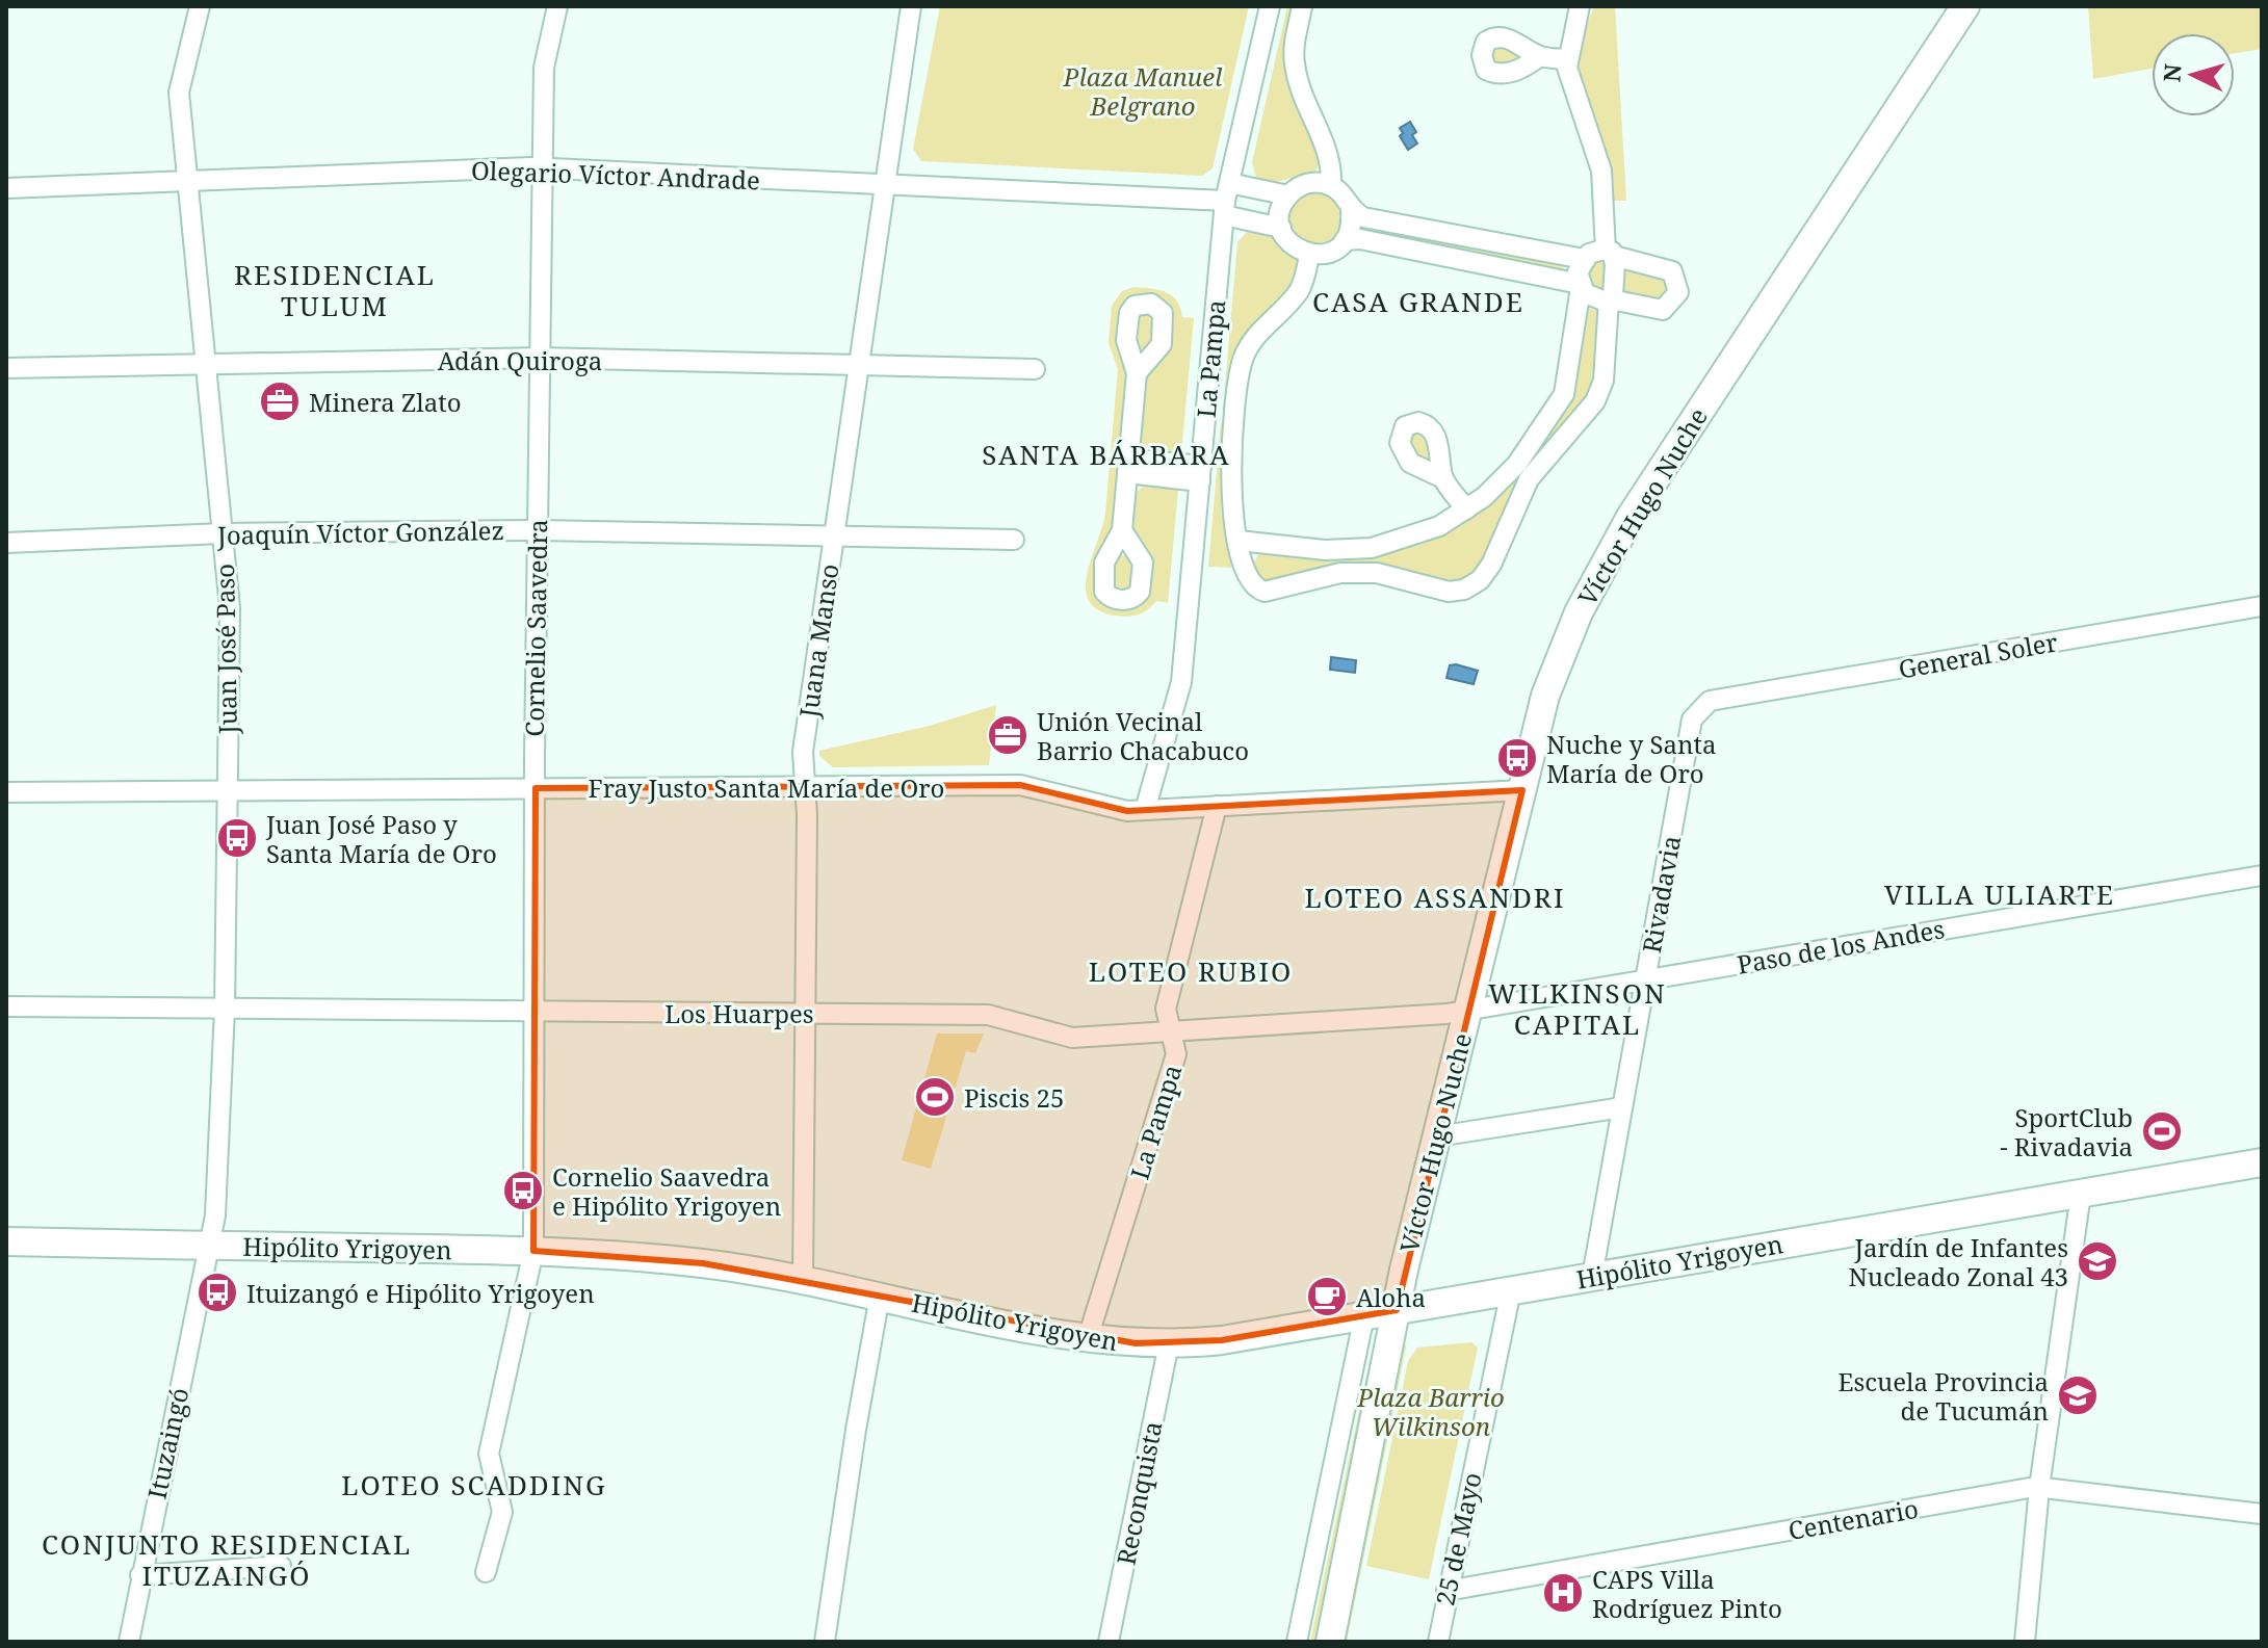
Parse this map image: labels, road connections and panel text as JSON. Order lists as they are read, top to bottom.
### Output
{
  "streets": {
    "main road": ["Víctor Hugo Nuche", "Hipólito Yrigoyen"],
    "street": [
      "Olegario Víctor Andrade",
      "La Pampa",
      "Adán Quiroga",
      "Joaquín Víctor González",
      "Cornelio Saavedra",
      "Juana Manso",
      "Juan José Paso",
      "General Soler",
      "Fray Justo Santa María de Oro",
      "Rivadavia",
      "Paso de los Andes",
      "Los Huarpes",
      "Ituzaingó",
      "Reconquista",
      "Centenario",
      "25 de Mayo"
    ]
  },
  "crossings": [
    ["Olegario Víctor Andrade", "La Pampa"],
    ["Olegario Víctor Andrade", "Cornelio Saavedra"],
    ["Olegario Víctor Andrade", "Juana Manso"],
    ["Olegario Víctor Andrade", "Juan José Paso"],
    ["La Pampa", "Fray Justo Santa María de Oro"],
    ["La Pampa", "Los Huarpes"],
    ["La Pampa", "Hipólito Yrigoyen"],
    ["Adán Quiroga", "Cornelio Saavedra"],
    ["Adán Quiroga", "Juana Manso"],
    ["Adán Quiroga", "Juan José Paso"],
    ["Víctor Hugo Nuche", "Fray Justo Santa María de Oro"],
    ["Víctor Hugo Nuche", "Paso de los Andes"],
    ["Víctor Hugo Nuche", "Los Huarpes"],
    ["Víctor Hugo Nuche", "Hipólito Yrigoyen"],
    ["Joaquín Víctor González", "Cornelio Saavedra"],
    ["Joaquín Víctor González", "Juana Manso"],
    ["Joaquín Víctor González", "Juan José Paso"],
    ["Cornelio Saavedra", "Fray Justo Santa María de Oro"],
    ["Cornelio Saavedra", "Los Huarpes"],
    ["Cornelio Saavedra", "Hipólito Yrigoyen"],
    ["Juana Manso", "Fray Justo Santa María de Oro"],
    ["Juana Manso", "Los Huarpes"],
    ["Juana Manso", "Hipólito Yrigoyen"],
    ["Juan José Paso", "Fray Justo Santa María de Oro"],
    ["Juan José Paso", "Los Huarpes"],
    ["Juan José Paso", "Hipólito Yrigoyen"],
    ["Juan José Paso", "Ituzaingó"],
    ["General Soler", "Rivadavia"],
    ["Rivadavia", "Paso de los Andes"],
    ["Rivadavia", "Hipólito Yrigoyen"],
    ["Paso de los Andes", "Los Huarpes"],
    ["Hipólito Yrigoyen", "Ituzaingó"],
    ["Hipólito Yrigoyen", "Reconquista"],
    ["Hipólito Yrigoyen", "25 de Mayo"],
    ["Centenario", "25 de Mayo"]
  ],
  "districts": [
    "RESIDENCIAL TULUM",
    "CASA GRANDE",
    "SANTA BÁRBARA",
    "VILLA ULIARTE",
    "LOTEO ASSANDRI",
    "LOTEO RUBIO",
    "WILKINSON CAPITAL",
    "LOTEO SCADDING",
    "CONJUNTO RESIDENCIAL ITUZAINGÓ"
  ],
  "parks": ["Plaza Manuel Belgrano", "Plaza Barrio Wilkinson"],
  "places": {
    "office": ["Minera Zlato", "Unión Vecinal Barrio Chacabuco"],
    "bus stop": [
      "Nuche y Santa María de Oro",
      "Juan José Paso y Santa María de Oro",
      "Cornelio Saavedra e Hipólito Yrigoyen",
      "Ituizangó e Hipólito Yrigoyen"
    ],
    "sports": ["Piscis 25", "SportClub - Rivadavia"],
    "school or university": ["Jardín de Infantes Nucleado Zonal 43", "Escuela Provincia de Tucumán"],
    "cafe": ["Aloha"],
    "hospital": ["CAPS Villa Rodríguez Pinto"]
  },
  "north": "left"
}
